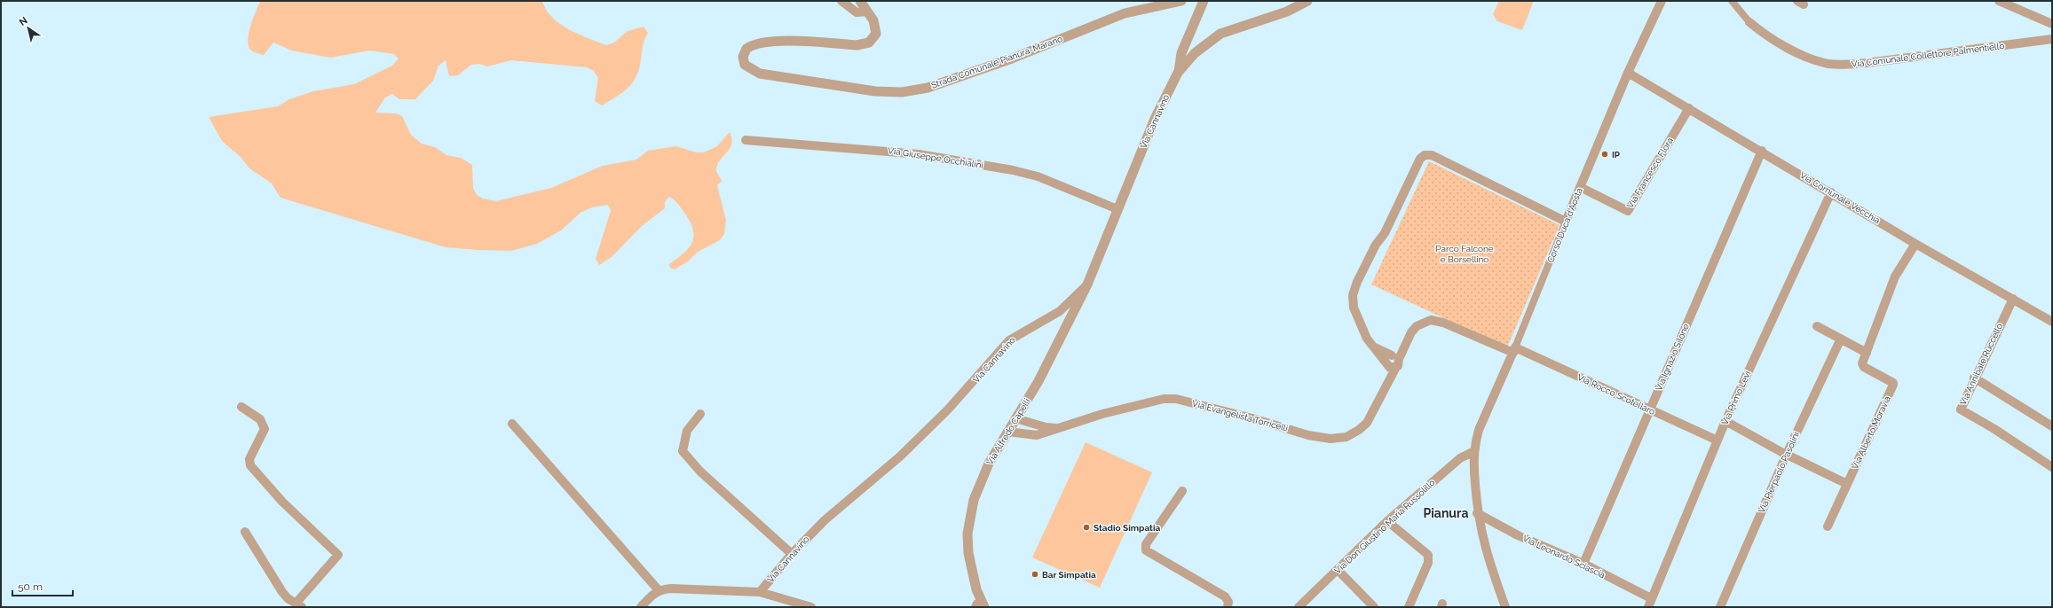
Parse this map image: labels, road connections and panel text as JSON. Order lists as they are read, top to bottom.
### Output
{
  "streets": {
    "street": [
      "Via Comunale Collettore Palmentiello",
      "Strada Comunale Pianura-Marano",
      "Via Cannavino",
      "Via Giuseppe Occhialini",
      "Via Francesco Flora",
      "Via Comunale Vecchia",
      "Corso Duca d'Aosta",
      "Via Ignazio Silone",
      "Via Annibale Ruccello",
      "Via Rocco Scotellaro",
      "Via Primo Levi",
      "Via Evangelista Torricelli",
      "Via Alfredo Capelli",
      "Via Alberto Moravia",
      "Via Pierpaolo Pasolini",
      "Via Don Giustino Maria Russolillo",
      "Via Leonardo Sciascia"
    ]
  },
  "crossings": [
    ["Via Cannavino", "Via Giuseppe Occhialini"],
    ["Via Cannavino", "Via Alfredo Capelli"],
    ["Via Francesco Flora", "Via Comunale Vecchia"],
    ["Via Francesco Flora", "Corso Duca d'Aosta"],
    ["Via Comunale Vecchia", "Corso Duca d'Aosta"],
    ["Via Comunale Vecchia", "Via Ignazio Silone"],
    ["Via Comunale Vecchia", "Via Annibale Ruccello"],
    ["Via Comunale Vecchia", "Via Primo Levi"],
    ["Via Comunale Vecchia", "Via Alberto Moravia"],
    ["Corso Duca d'Aosta", "Via Rocco Scotellaro"],
    ["Corso Duca d'Aosta", "Via Evangelista Torricelli"],
    ["Corso Duca d'Aosta", "Via Don Giustino Maria Russolillo"],
    ["Corso Duca d'Aosta", "Via Leonardo Sciascia"],
    ["Via Ignazio Silone", "Via Rocco Scotellaro"],
    ["Via Ignazio Silone", "Via Leonardo Sciascia"],
    ["Via Rocco Scotellaro", "Via Primo Levi"],
    ["Via Rocco Scotellaro", "Via Evangelista Torricelli"],
    ["Via Primo Levi", "Via Leonardo Sciascia"],
    ["Via Evangelista Torricelli", "Via Alfredo Capelli"]
  ],
  "districts": ["Pianura"],
  "parks": ["Parco Falcone e Borsellino"],
  "places": ["IP", "Stadio Simpatia", "Bar Simpatia"],
  "scale_bar": "50 m",
  "north": "top left"
}
